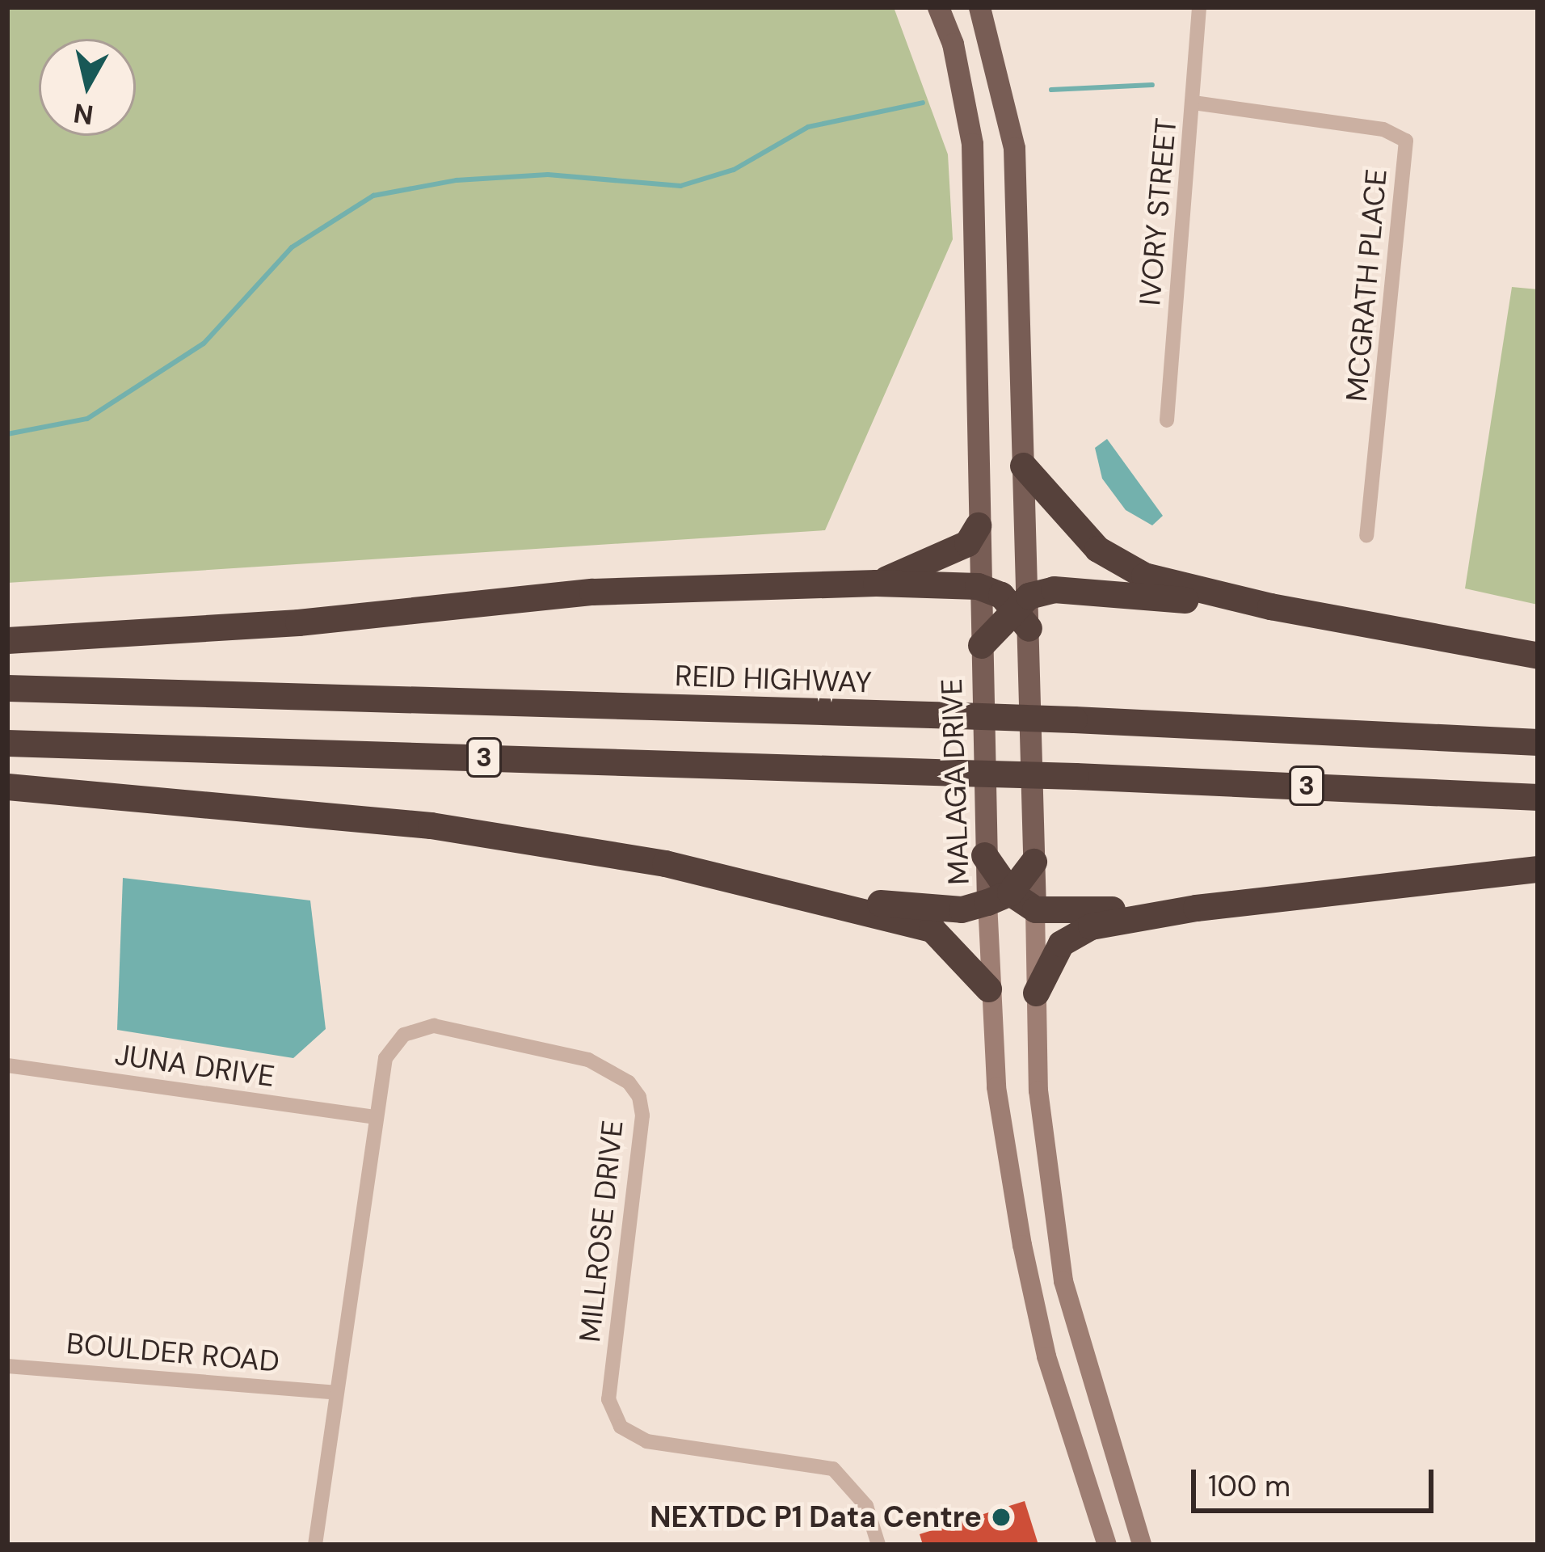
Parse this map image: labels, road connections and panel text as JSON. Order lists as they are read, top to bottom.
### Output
{
  "streets": {
    "highway": ["REID HIGHWAY", "3"],
    "main road": ["MALAGA DRIVE"],
    "street": [
      "IVORY STREET",
      "MCGRATH PLACE",
      "JUNA DRIVE",
      "MILLROSE DRIVE",
      "BOULDER ROAD"
    ]
  },
  "crossings": [
    ["IVORY STREET", "MCGRATH PLACE"],
    ["JUNA DRIVE", "MILLROSE DRIVE"],
    ["MILLROSE DRIVE", "BOULDER ROAD"]
  ],
  "places": ["NEXTDC P1 Data Centre"],
  "scale_bar": "100 m",
  "north": "bottom"
}
